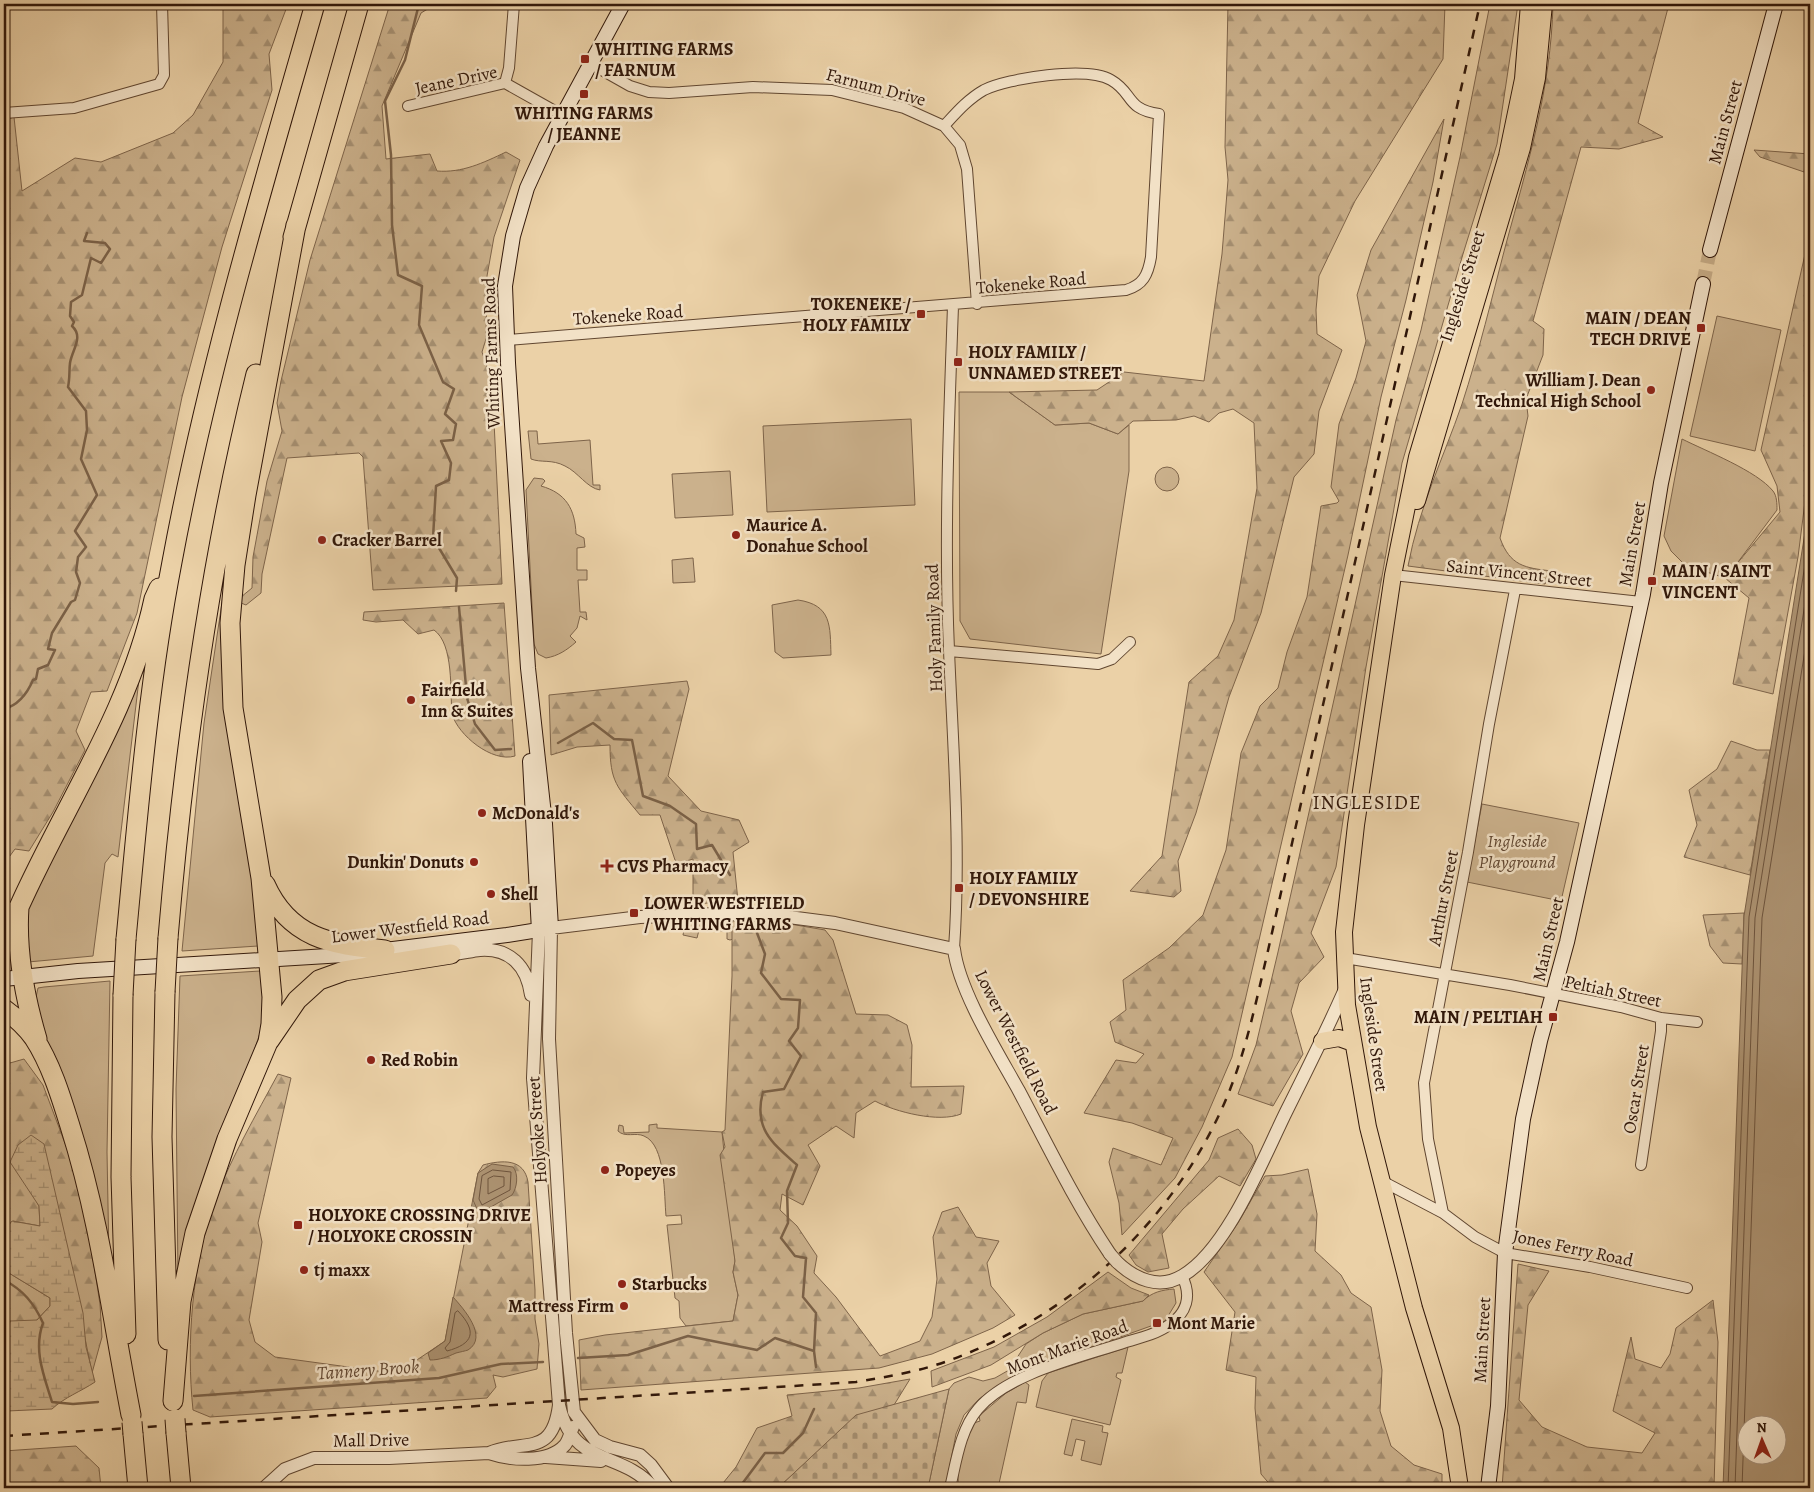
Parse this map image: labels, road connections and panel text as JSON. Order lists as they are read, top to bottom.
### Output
{
  "streets": {
    "main road": [
      "Main Street",
      "Ingleside Street",
      "Whiting Farms Road",
      "Lower Westfield Road"
    ],
    "street": [
      "Jeane Drive",
      "Farnum Drive",
      "Tokeneke Road",
      "Saint Vincent Street",
      "Holy Family Road",
      "Arthur Street",
      "Peltiah Street",
      "Oscar Street",
      "Holyoke Street",
      "Jones Ferry Road",
      "Mont Marie Road",
      "Mall Drive"
    ]
  },
  "crossings": [
    ["Jeane Drive", "Whiting Farms Road"],
    ["Farnum Drive", "Tokeneke Road"],
    ["Farnum Drive", "Whiting Farms Road"],
    ["Main Street", "Saint Vincent Street"],
    ["Main Street", "Peltiah Street"],
    ["Main Street", "Jones Ferry Road"],
    ["Tokeneke Road", "Whiting Farms Road"],
    ["Tokeneke Road", "Holy Family Road"],
    ["Ingleside Street", "Saint Vincent Street"],
    ["Ingleside Street", "Lower Westfield Road"],
    ["Ingleside Street", "Peltiah Street"],
    ["Ingleside Street", "Jones Ferry Road"],
    ["Whiting Farms Road", "Lower Westfield Road"],
    ["Whiting Farms Road", "Holyoke Street"],
    ["Saint Vincent Street", "Arthur Street"],
    ["Holy Family Road", "Lower Westfield Road"],
    ["Arthur Street", "Peltiah Street"],
    ["Arthur Street", "Jones Ferry Road"],
    ["Lower Westfield Road", "Holyoke Street"],
    ["Lower Westfield Road", "Mont Marie Road"],
    ["Peltiah Street", "Oscar Street"],
    ["Holyoke Street", "Mall Drive"]
  ],
  "districts": ["INGLESIDE"],
  "water": ["Tannery Brook"],
  "parks": ["Ingleside Playground"],
  "places": {
    "transit": [
      "WHITING FARMS / FARNUM",
      "WHITING FARMS / JEANNE",
      "TOKENEKE / HOLY FAMILY",
      "MAIN / DEAN TECH DRIVE",
      "HOLY FAMILY / UNNAMED STREET",
      "MAIN / SAINT VINCENT",
      "HOLY FAMILY / DEVONSHIRE",
      "LOWER WESTFIELD / WHITING FARMS",
      "MAIN / PELTIAH",
      "HOLYOKE CROSSING DRIVE / HOLYOKE CROSSIN",
      "Mont Marie"
    ],
    "other": [
      "William J. Dean Technical High School",
      "Maurice A. Donahue School",
      "Cracker Barrel",
      "Fairfield Inn & Suites",
      "McDonald's",
      "Dunkin' Donuts",
      "Shell",
      "Red Robin",
      "Popeyes",
      "tj maxx",
      "Starbucks",
      "Mattress Firm"
    ],
    "health": ["CVS Pharmacy"]
  },
  "north": "top"
}
